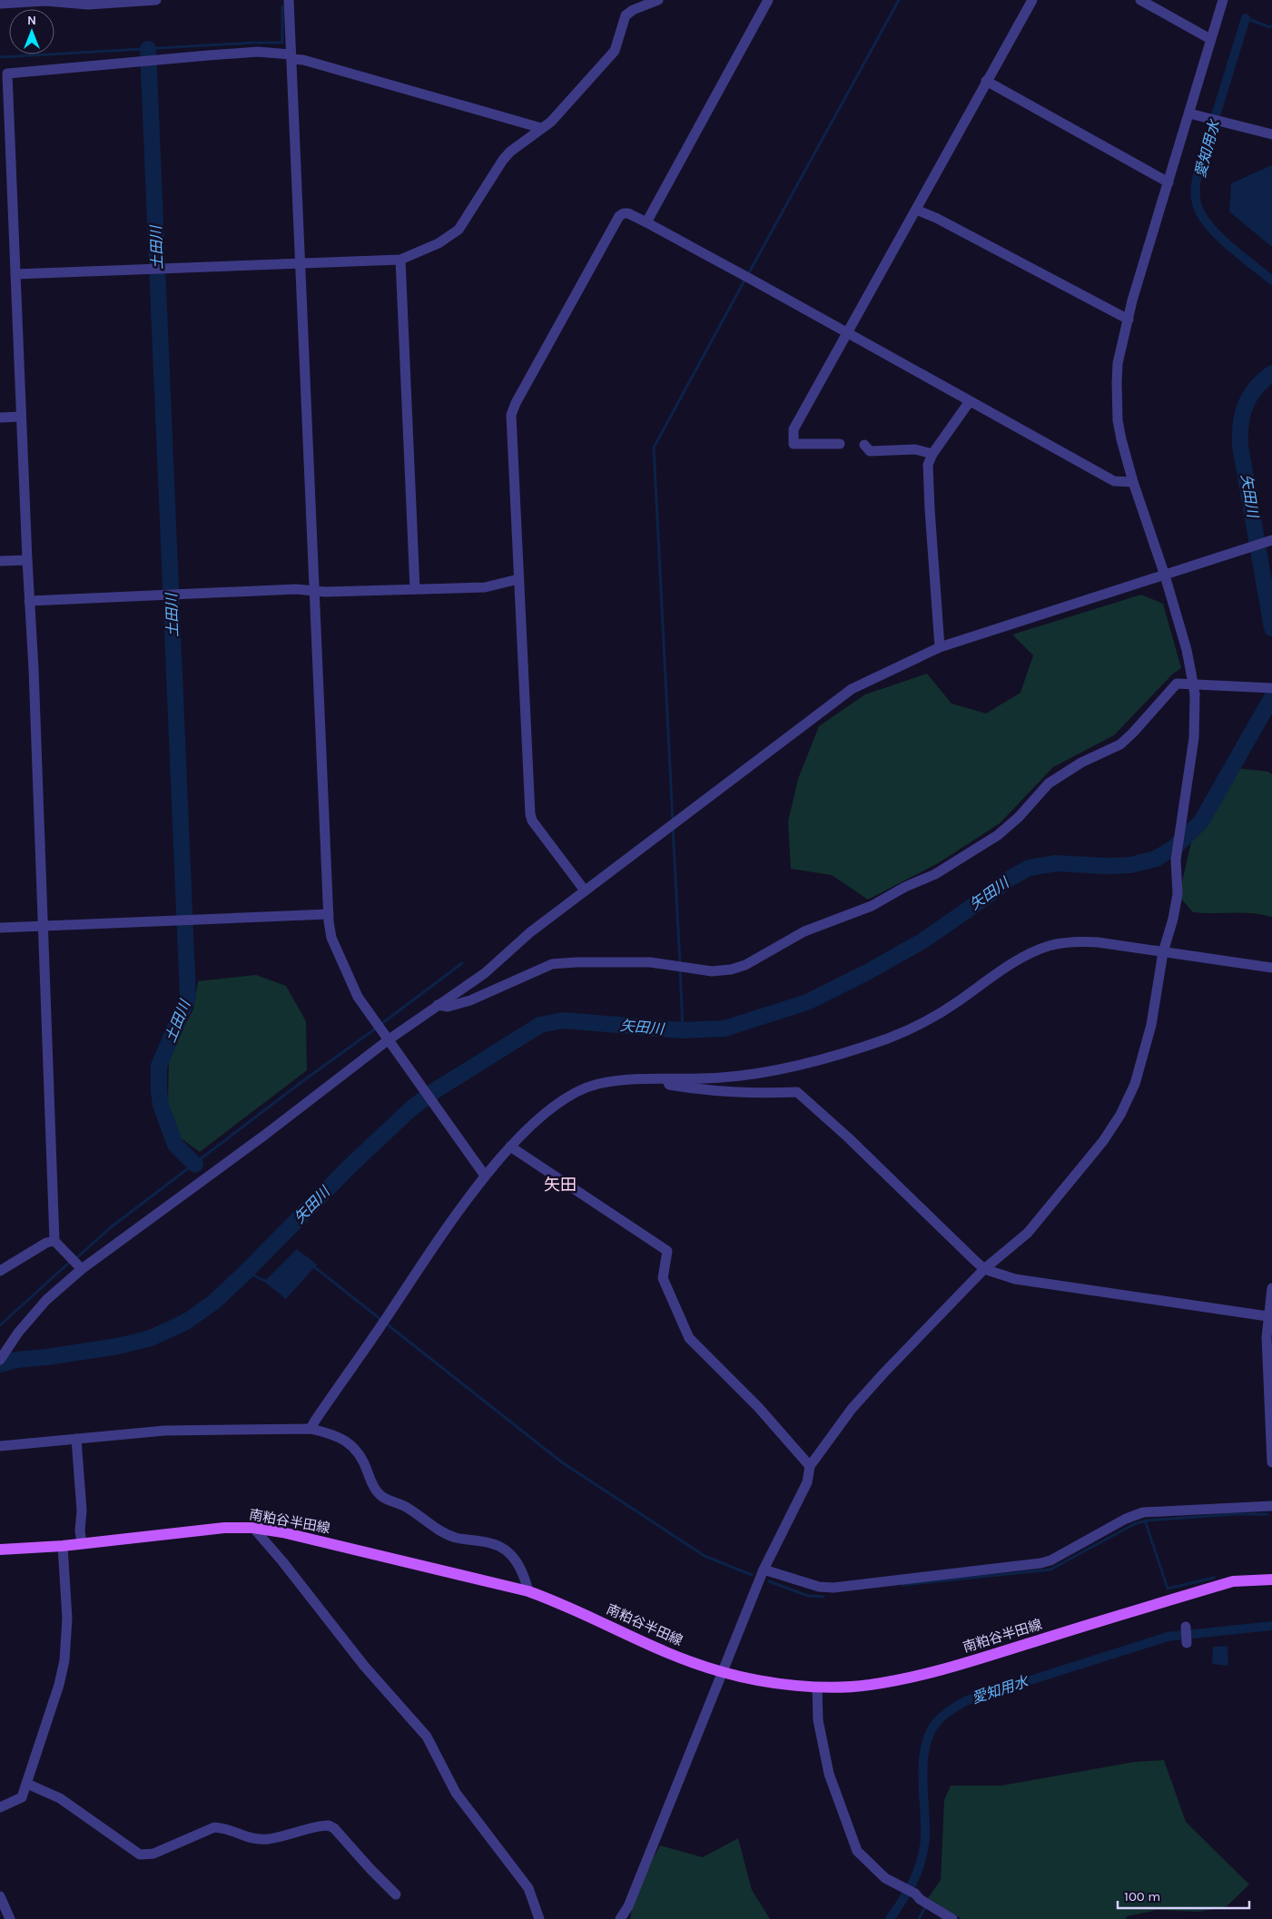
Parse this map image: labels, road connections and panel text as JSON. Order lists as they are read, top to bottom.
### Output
{
  "streets": {
    "main road": ["南粕谷半田線"]
  },
  "districts": ["矢田"],
  "water": ["愛知用水", "土田川", "矢田川"],
  "scale_bar": "100 m",
  "north": "top"
}
